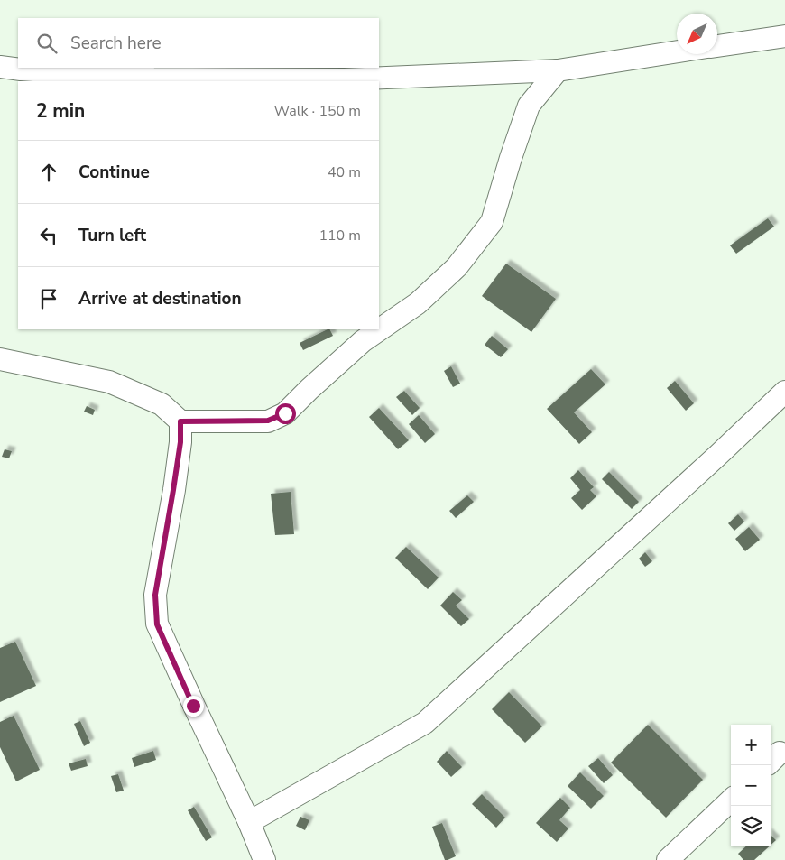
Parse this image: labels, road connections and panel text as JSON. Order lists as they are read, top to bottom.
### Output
{
  "north": "bottom left",
  "page": {
    "search": "Search here",
    "heading": ["2 min", "Walk · 150 m"],
    "list": [
      ["Continue", "40 m"],
      ["Turn left", "110 m"],
      "Arrive at destination"
    ],
    "map_buttons": ["+", "−"]
  }
}
